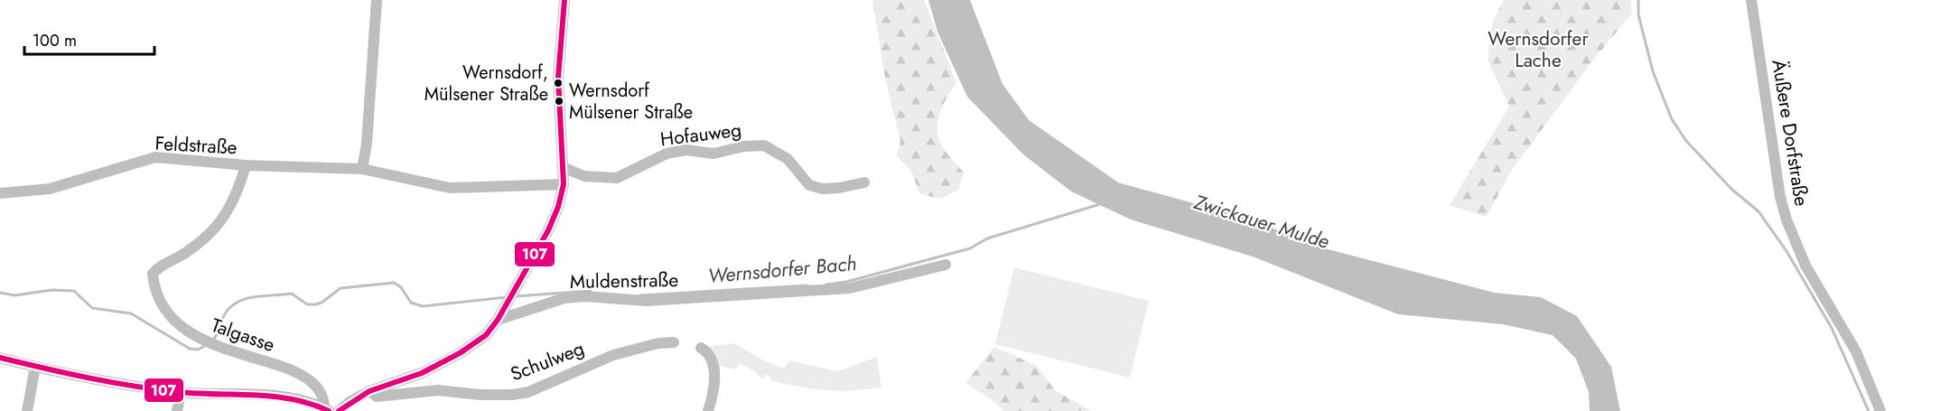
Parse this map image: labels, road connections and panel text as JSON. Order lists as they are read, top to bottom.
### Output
{
  "streets": {
    "street": [
      "Äußere Dorfstraße",
      "Hofauweg",
      "Feldstraße",
      "Muldenstraße",
      "Talgasse",
      "Schulweg"
    ]
  },
  "crossings": [
    ["Feldstraße", "Talgasse"]
  ],
  "water": ["Zwickauer Mulde", "Wernsdorfer Bach"],
  "parks": ["Wernsdorfer Lache"],
  "places": ["Wernsdorf, Mülsener Straße", "Wernsdorf Mülsener Straße"],
  "lines": ["transit line 107"],
  "scale_bar": "100 m"
}
